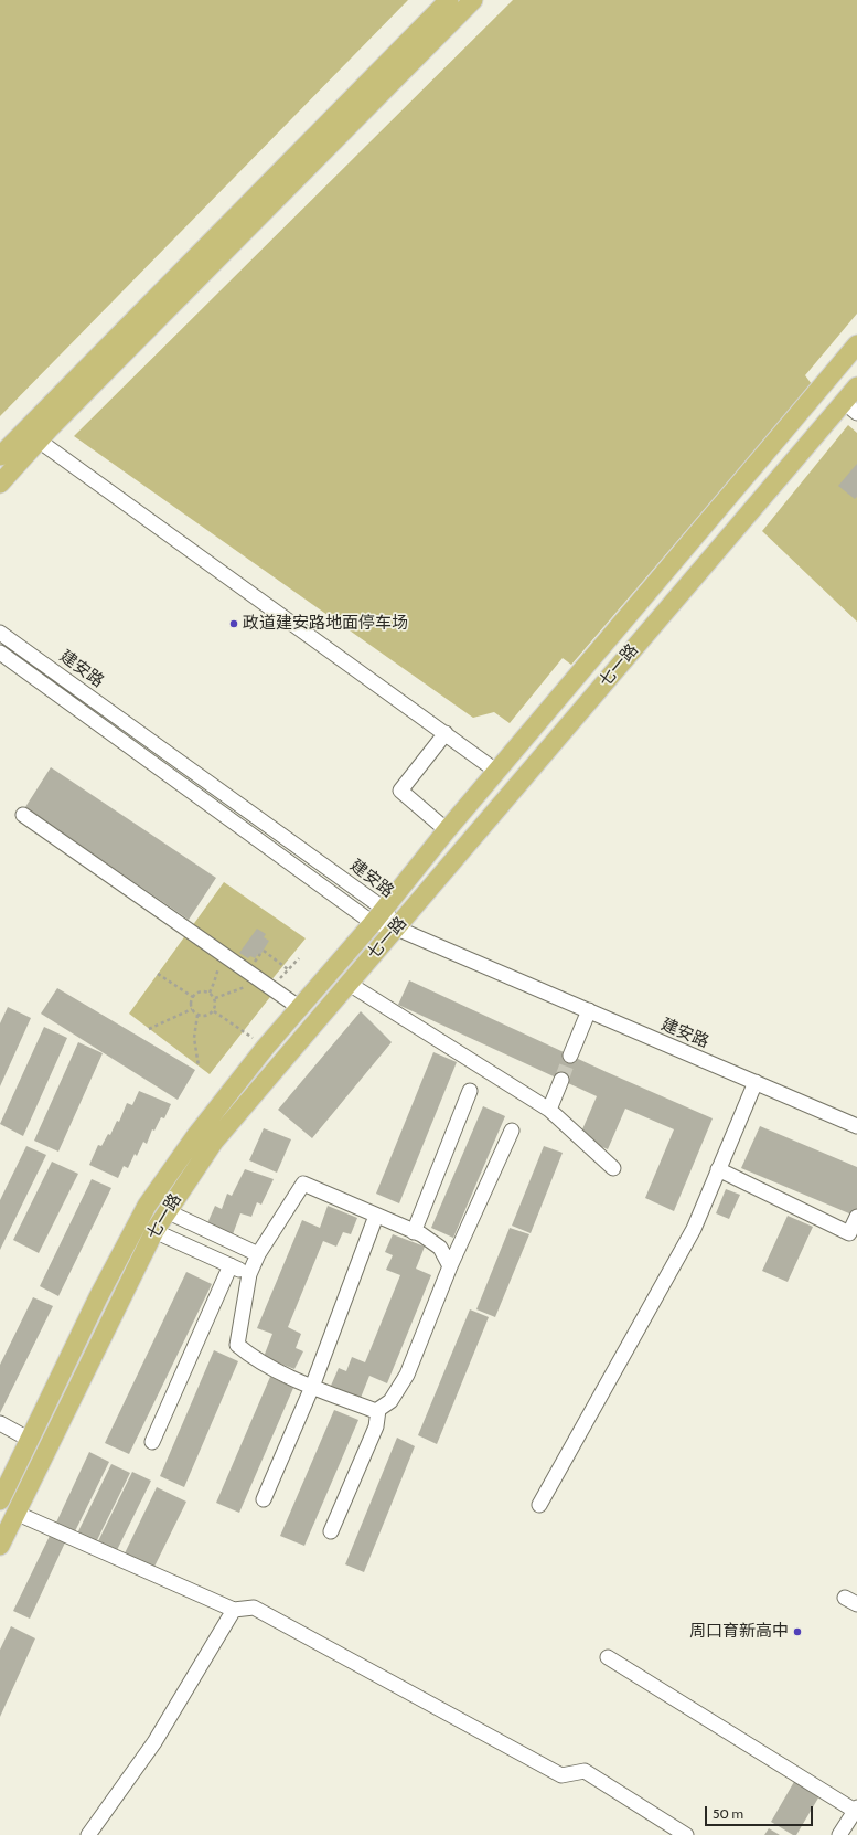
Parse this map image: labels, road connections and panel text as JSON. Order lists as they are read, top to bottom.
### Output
{
  "streets": {
    "main road": ["七一路"],
    "street": ["建安路"]
  },
  "crossings": [
    ["七一路", "建安路"]
  ],
  "places": ["政道建安路地面停车场", "周口育新高中"],
  "scale_bar": "50 m"
}
